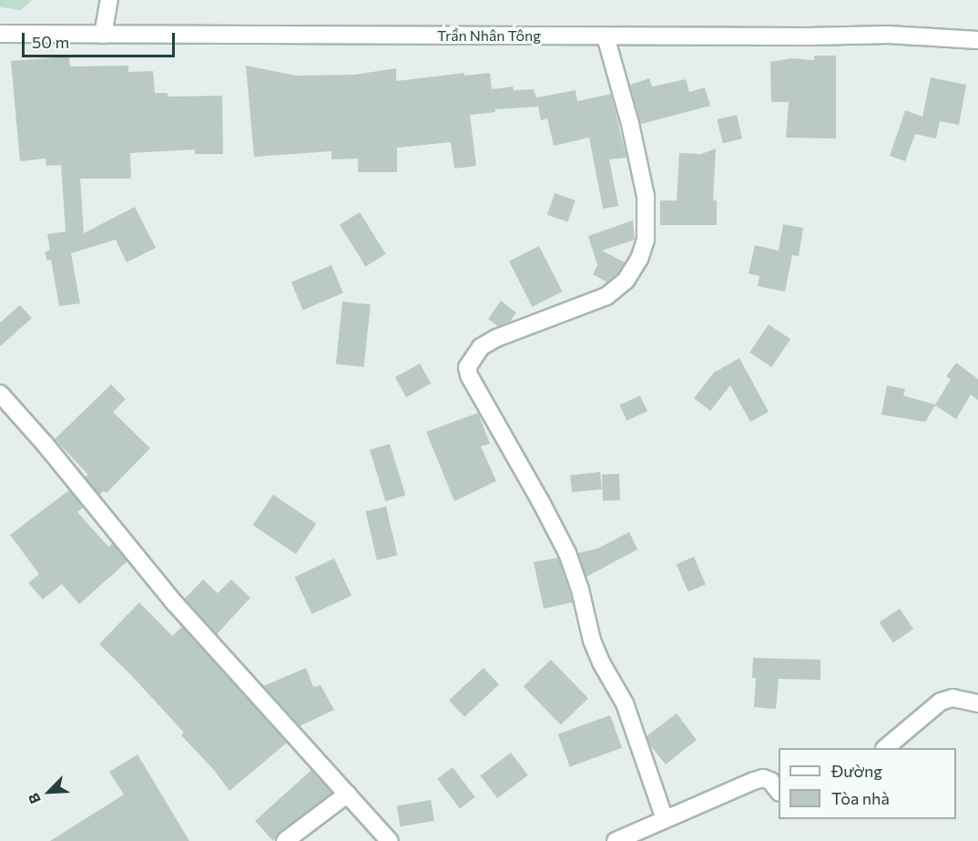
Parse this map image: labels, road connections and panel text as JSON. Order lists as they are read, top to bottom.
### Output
{
  "streets": {
    "street": ["Trần Nhân Tông"]
  },
  "legend": ["Đường", "Tòa nhà"],
  "scale_bar": "50 m",
  "north": "bottom left"
}
